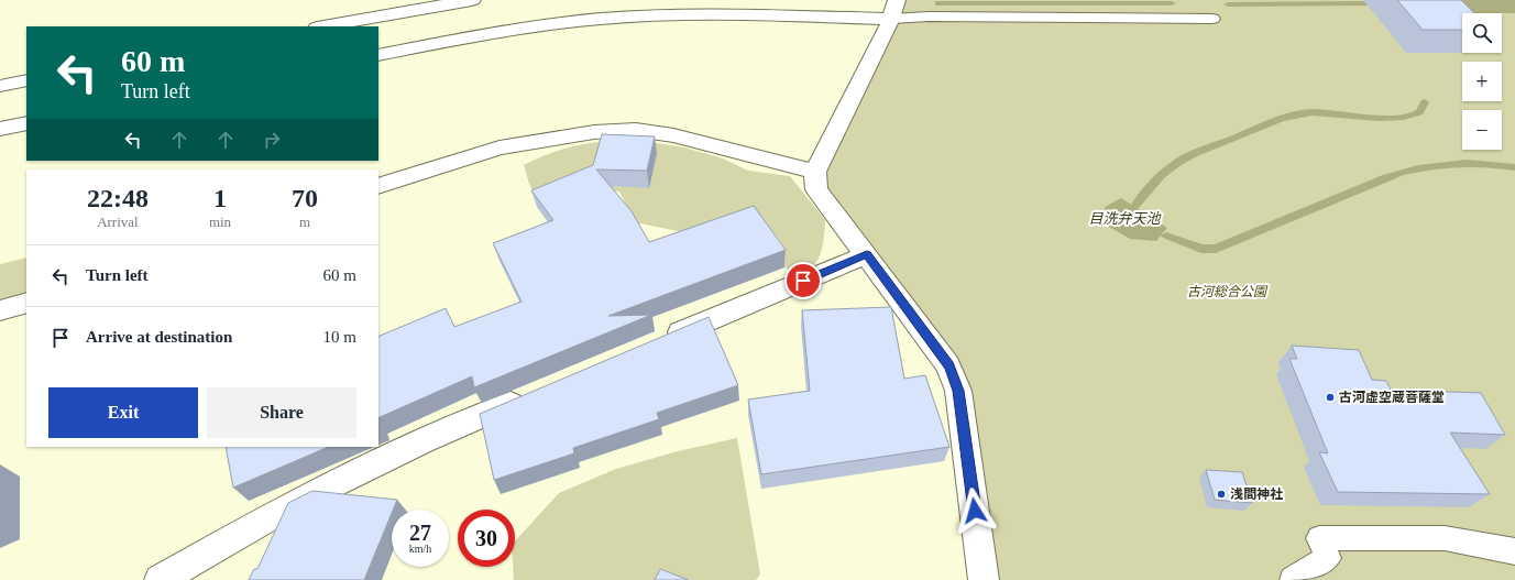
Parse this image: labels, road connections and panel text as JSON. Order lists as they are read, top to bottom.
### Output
{
  "water": ["目洗弁天池"],
  "parks": ["古河総合公園"],
  "places": ["古河虚空蔵菩薩堂", "浅間神社"],
  "page": {
    "map_buttons": ["+", "−"],
    "turn": ["60 m", "Turn left"],
    "eta": [
      "22:48",
      "Arrival",
      "1",
      "min",
      "70",
      "m"
    ],
    "list": [
      {
        "name": "Turn left",
        "value": "60 m"
      },
      {
        "name": "Arrive at destination",
        "value": "10 m"
      }
    ],
    "buttons": ["Exit", "Share"],
    "speed": "27 km/h",
    "limit": "30"
  }
}
